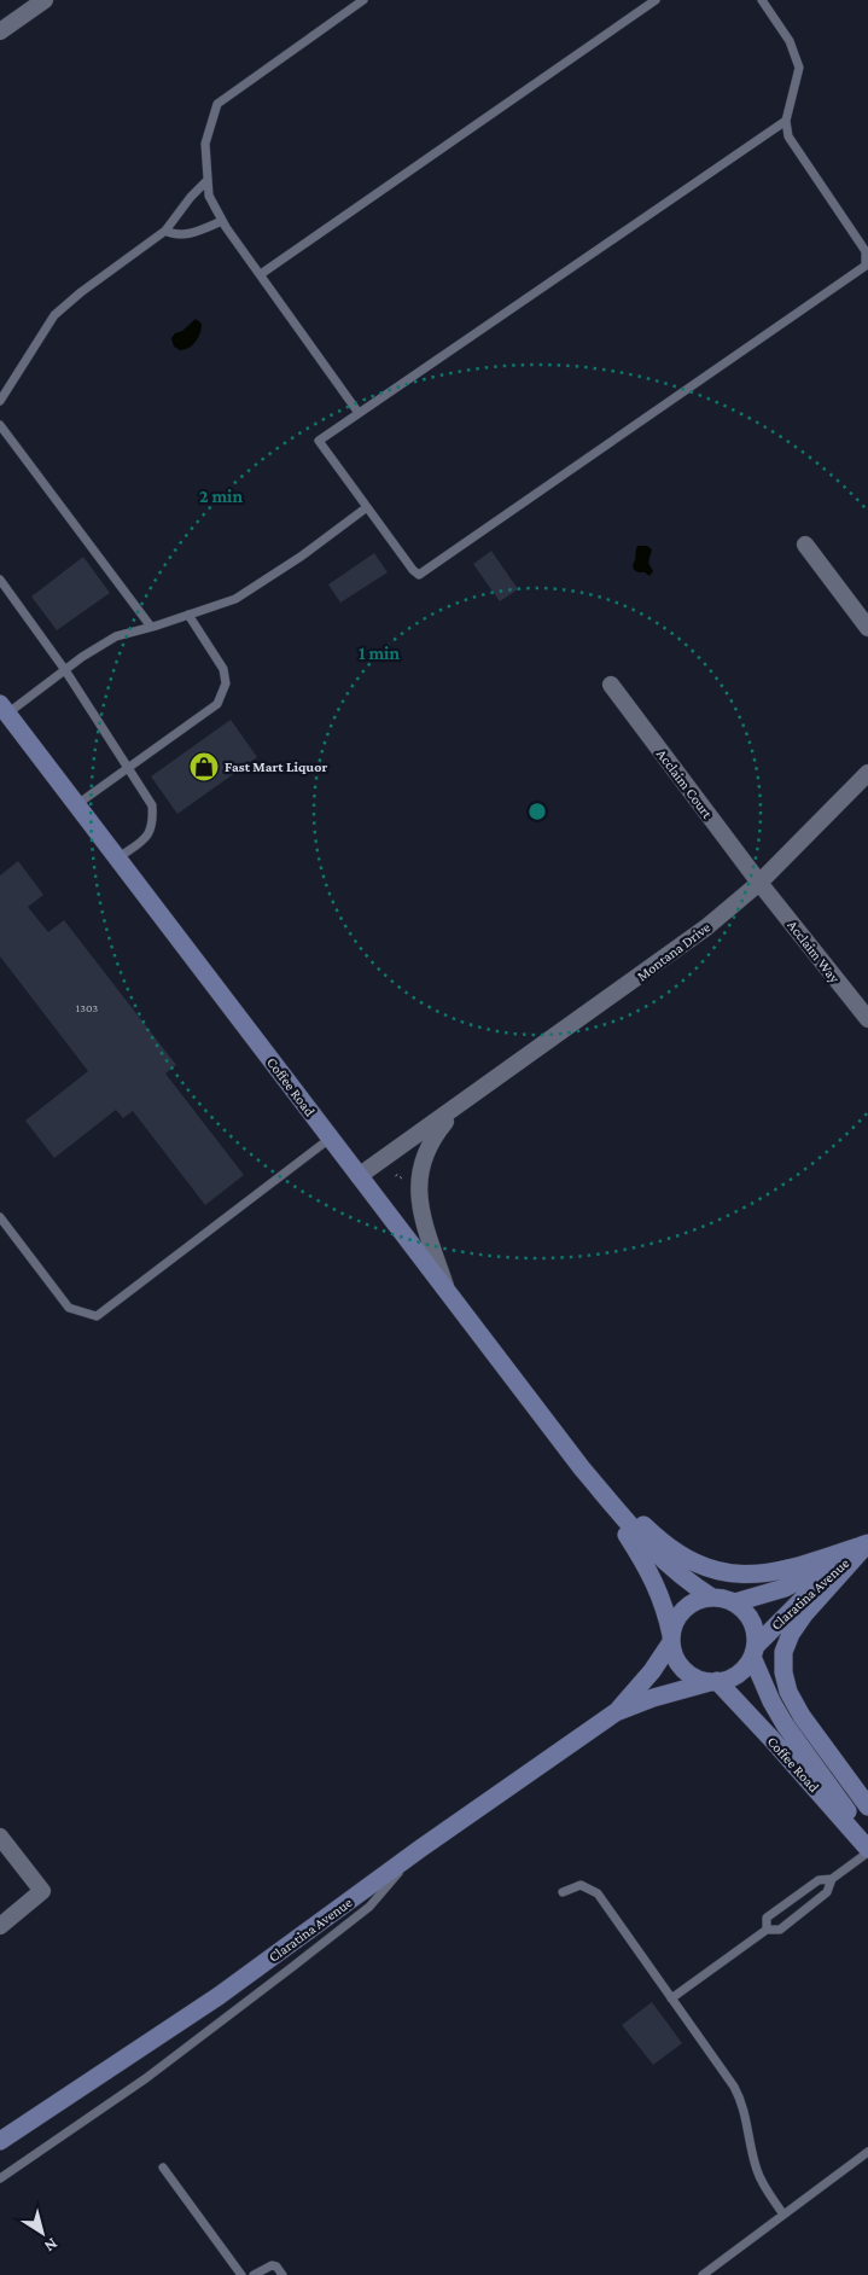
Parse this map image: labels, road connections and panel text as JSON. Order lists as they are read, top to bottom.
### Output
{
  "streets": {
    "main road": ["Coffee Road", "Claratina Avenue"],
    "street": ["Acclaim Court", "Montana Drive", "Acclaim Way"]
  },
  "crossings": [
    ["Acclaim Court", "Montana Drive"],
    ["Acclaim Court", "Acclaim Way"],
    ["Montana Drive", "Acclaim Way"],
    ["Montana Drive", "Coffee Road"],
    ["Coffee Road", "Claratina Avenue"]
  ],
  "places": {
    "shop": ["Fast Mart Liquor"]
  },
  "house_numbers": ["1303"],
  "north": "bottom right",
  "rings": ["2 min", "1 min"]
}
